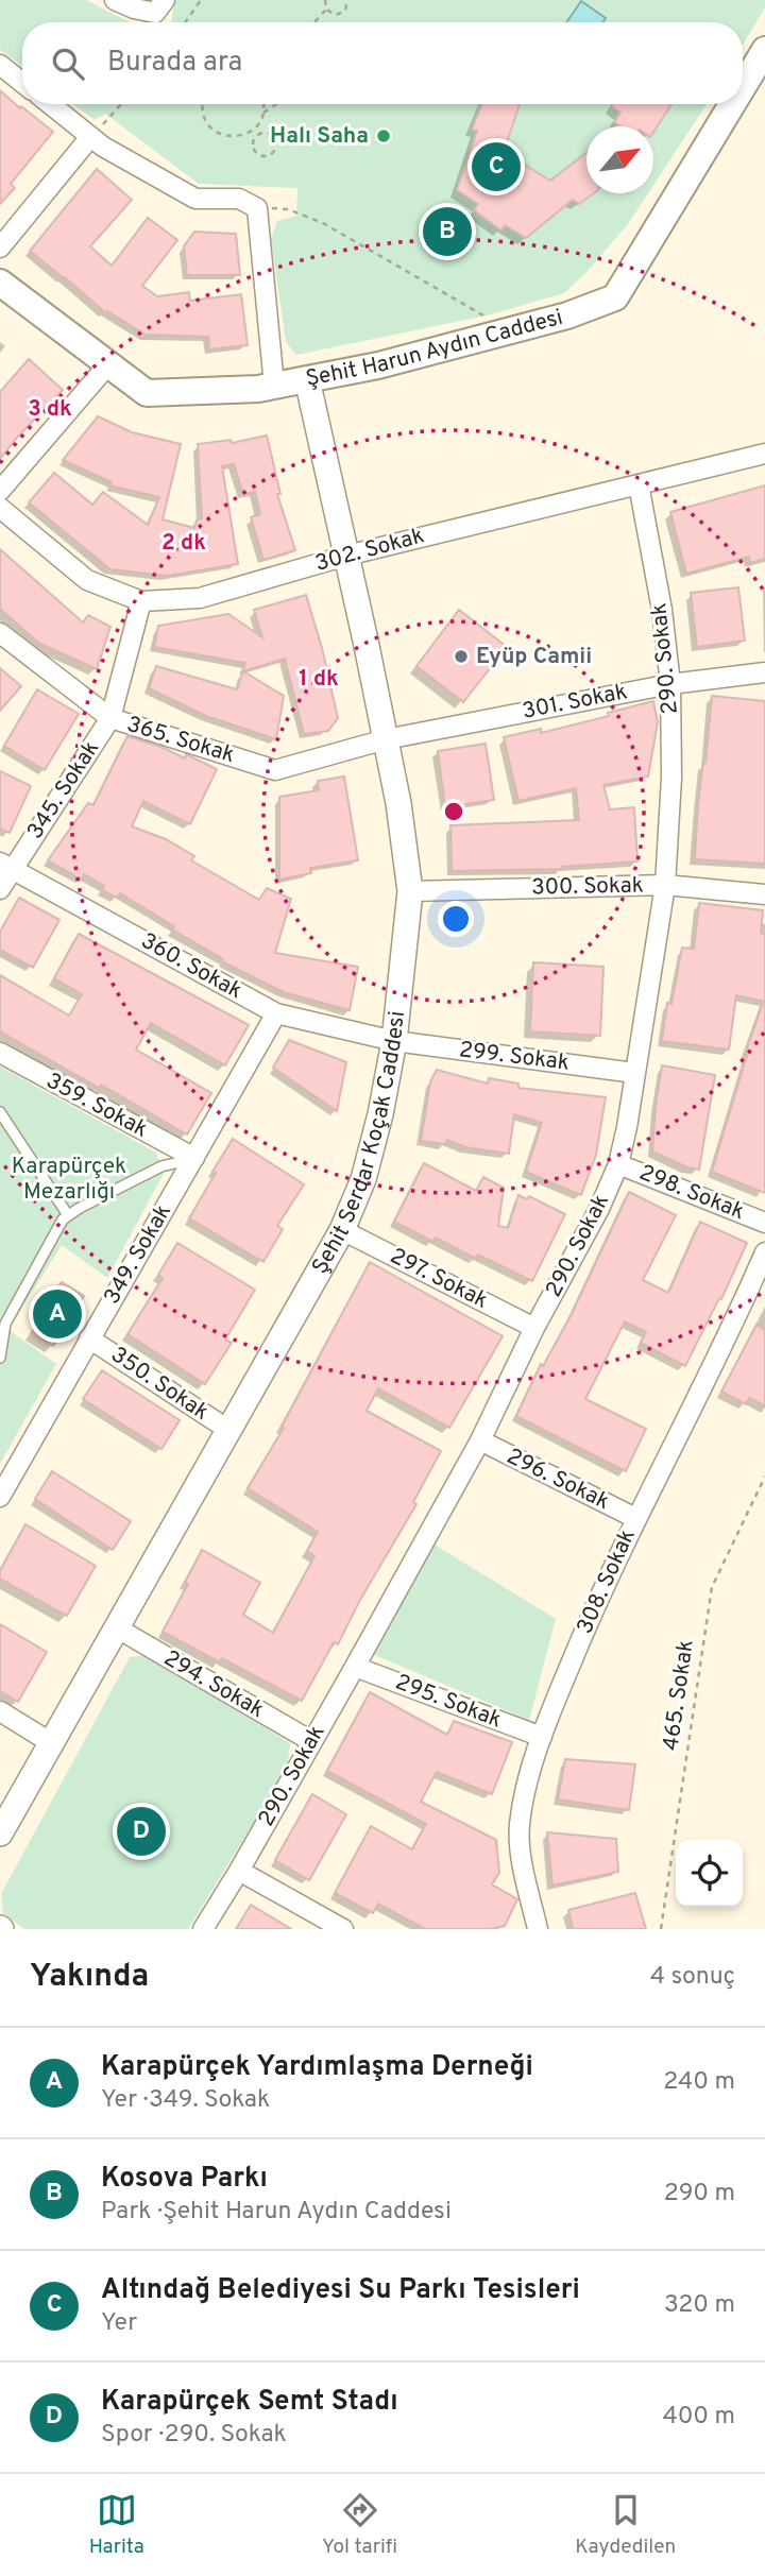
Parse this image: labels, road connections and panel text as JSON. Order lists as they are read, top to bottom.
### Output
{
  "streets": {
    "main road": ["Şehit Harun Aydın Caddesi"],
    "street": [
      "302. Sokak",
      "290. Sokak",
      "301. Sokak",
      "365. Sokak",
      "345. Sokak",
      "300. Sokak",
      "360. Sokak",
      "299. Sokak",
      "359. Sokak",
      "Şehit Serdar Koçak Caddesi",
      "298. Sokak",
      "349. Sokak",
      "297. Sokak",
      "350. Sokak",
      "296. Sokak",
      "308. Sokak",
      "294. Sokak",
      "295. Sokak"
    ],
    "path": ["465. Sokak"]
  },
  "crossings": [
    ["Şehit Harun Aydın Caddesi", "Şehit Serdar Koçak Caddesi"],
    ["302. Sokak", "290. Sokak"],
    ["302. Sokak", "345. Sokak"],
    ["302. Sokak", "Şehit Serdar Koçak Caddesi"],
    ["290. Sokak", "301. Sokak"],
    ["290. Sokak", "300. Sokak"],
    ["290. Sokak", "299. Sokak"],
    ["290. Sokak", "298. Sokak"],
    ["290. Sokak", "297. Sokak"],
    ["290. Sokak", "296. Sokak"],
    ["290. Sokak", "294. Sokak"],
    ["290. Sokak", "295. Sokak"],
    ["301. Sokak", "365. Sokak"],
    ["301. Sokak", "Şehit Serdar Koçak Caddesi"],
    ["365. Sokak", "345. Sokak"],
    ["365. Sokak", "Şehit Serdar Koçak Caddesi"],
    ["345. Sokak", "360. Sokak"],
    ["300. Sokak", "Şehit Serdar Koçak Caddesi"],
    ["360. Sokak", "299. Sokak"],
    ["360. Sokak", "Şehit Serdar Koçak Caddesi"],
    ["360. Sokak", "349. Sokak"],
    ["299. Sokak", "Şehit Serdar Koçak Caddesi"],
    ["359. Sokak", "349. Sokak"],
    ["Şehit Serdar Koçak Caddesi", "297. Sokak"],
    ["Şehit Serdar Koçak Caddesi", "350. Sokak"],
    ["Şehit Serdar Koçak Caddesi", "294. Sokak"],
    ["349. Sokak", "350. Sokak"],
    ["296. Sokak", "308. Sokak"],
    ["308. Sokak", "295. Sokak"]
  ],
  "parks": ["Karapürçek Mezarlığı"],
  "places": ["Halı Saha", "Eyüp Camii"],
  "north": "top right",
  "page": {
    "search": "Burada ara",
    "pins": [
      "C",
      "B",
      "A",
      "D"
    ],
    "heading": ["Yakında", "4 sonuç"],
    "list": [
      {
        "mark": "A",
        "name": "Karapürçek Yardımlaşma Derneği",
        "note": "Yer · 349. Sokak",
        "value": "240 m"
      },
      {
        "mark": "B",
        "name": "Kosova Parkı",
        "note": "Park · Şehit Harun Aydın Caddesi",
        "value": "290 m"
      },
      {
        "mark": "C",
        "name": "Altındağ Belediyesi Su Parkı Tesisleri",
        "note": "Yer",
        "value": "320 m"
      },
      {
        "mark": "D",
        "name": "Karapürçek Semt Stadı",
        "note": "Spor · 290. Sokak",
        "value": "400 m"
      }
    ],
    "nav": ["Harita", "Yol tarifi", "Kaydedilen"]
  },
  "rings": ["3 dk", "2 dk", "1 dk"]
}
